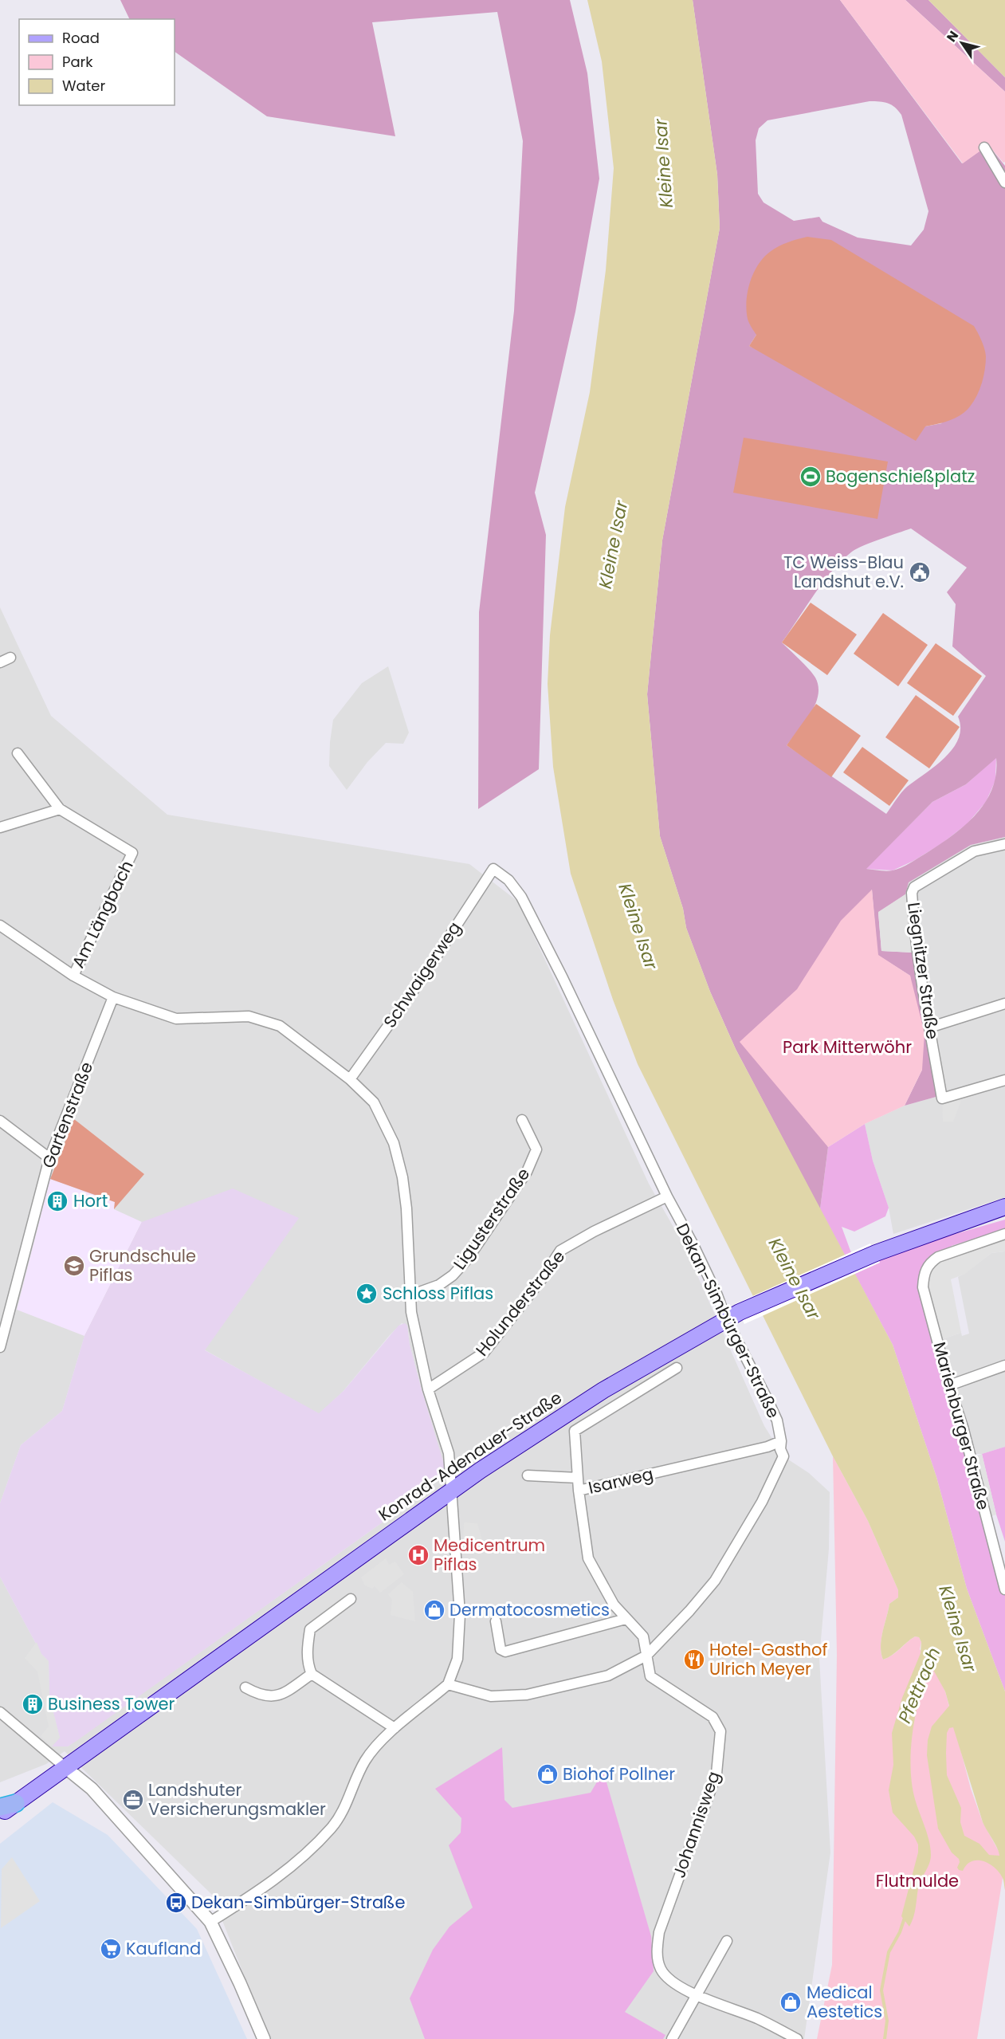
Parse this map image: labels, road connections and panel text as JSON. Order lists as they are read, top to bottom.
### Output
{
  "streets": {
    "main road": ["Konrad-Adenauer-Straße"],
    "street": [
      "Am Längbach",
      "Liegnitzer Straße",
      "Schwaigerweg",
      "Gartenstraße",
      "Ligusterstraße",
      "Holunderstraße",
      "Dekan-Simbürger-Straße",
      "Marienburger Straße",
      "Isarweg",
      "Johannisweg"
    ]
  },
  "crossings": [
    ["Schwaigerweg", "Dekan-Simbürger-Straße"],
    ["Holunderstraße", "Dekan-Simbürger-Straße"],
    ["Dekan-Simbürger-Straße", "Konrad-Adenauer-Straße"],
    ["Dekan-Simbürger-Straße", "Isarweg"],
    ["Dekan-Simbürger-Straße", "Johannisweg"],
    ["Isarweg", "Johannisweg"]
  ],
  "water": ["Kleine Isar", "Pfettrach"],
  "parks": ["Park Mitterwöhr", "Flutmulde"],
  "places": {
    "sports": ["Bogenschießplatz"],
    "public building": ["TC Weiss-Blau Landshut e.V."],
    "building": ["Hort", "Business Tower"],
    "school or university": ["Grundschule Piflas"],
    "place": ["Schloss Piflas"],
    "hospital": ["Medicentrum Piflas"],
    "shop": ["Dermatocosmetics", "Biohof Pollner", "Medical Aestetics"],
    "restaurant": ["Hotel-Gasthof Ulrich Meyer"],
    "office": ["Landshuter Versicherungsmakler"],
    "bus stop": ["Dekan-Simbürger-Straße"],
    "supermarket": ["Kaufland"]
  },
  "legend": ["Road", "Park", "Water"],
  "north": "top left"
}
